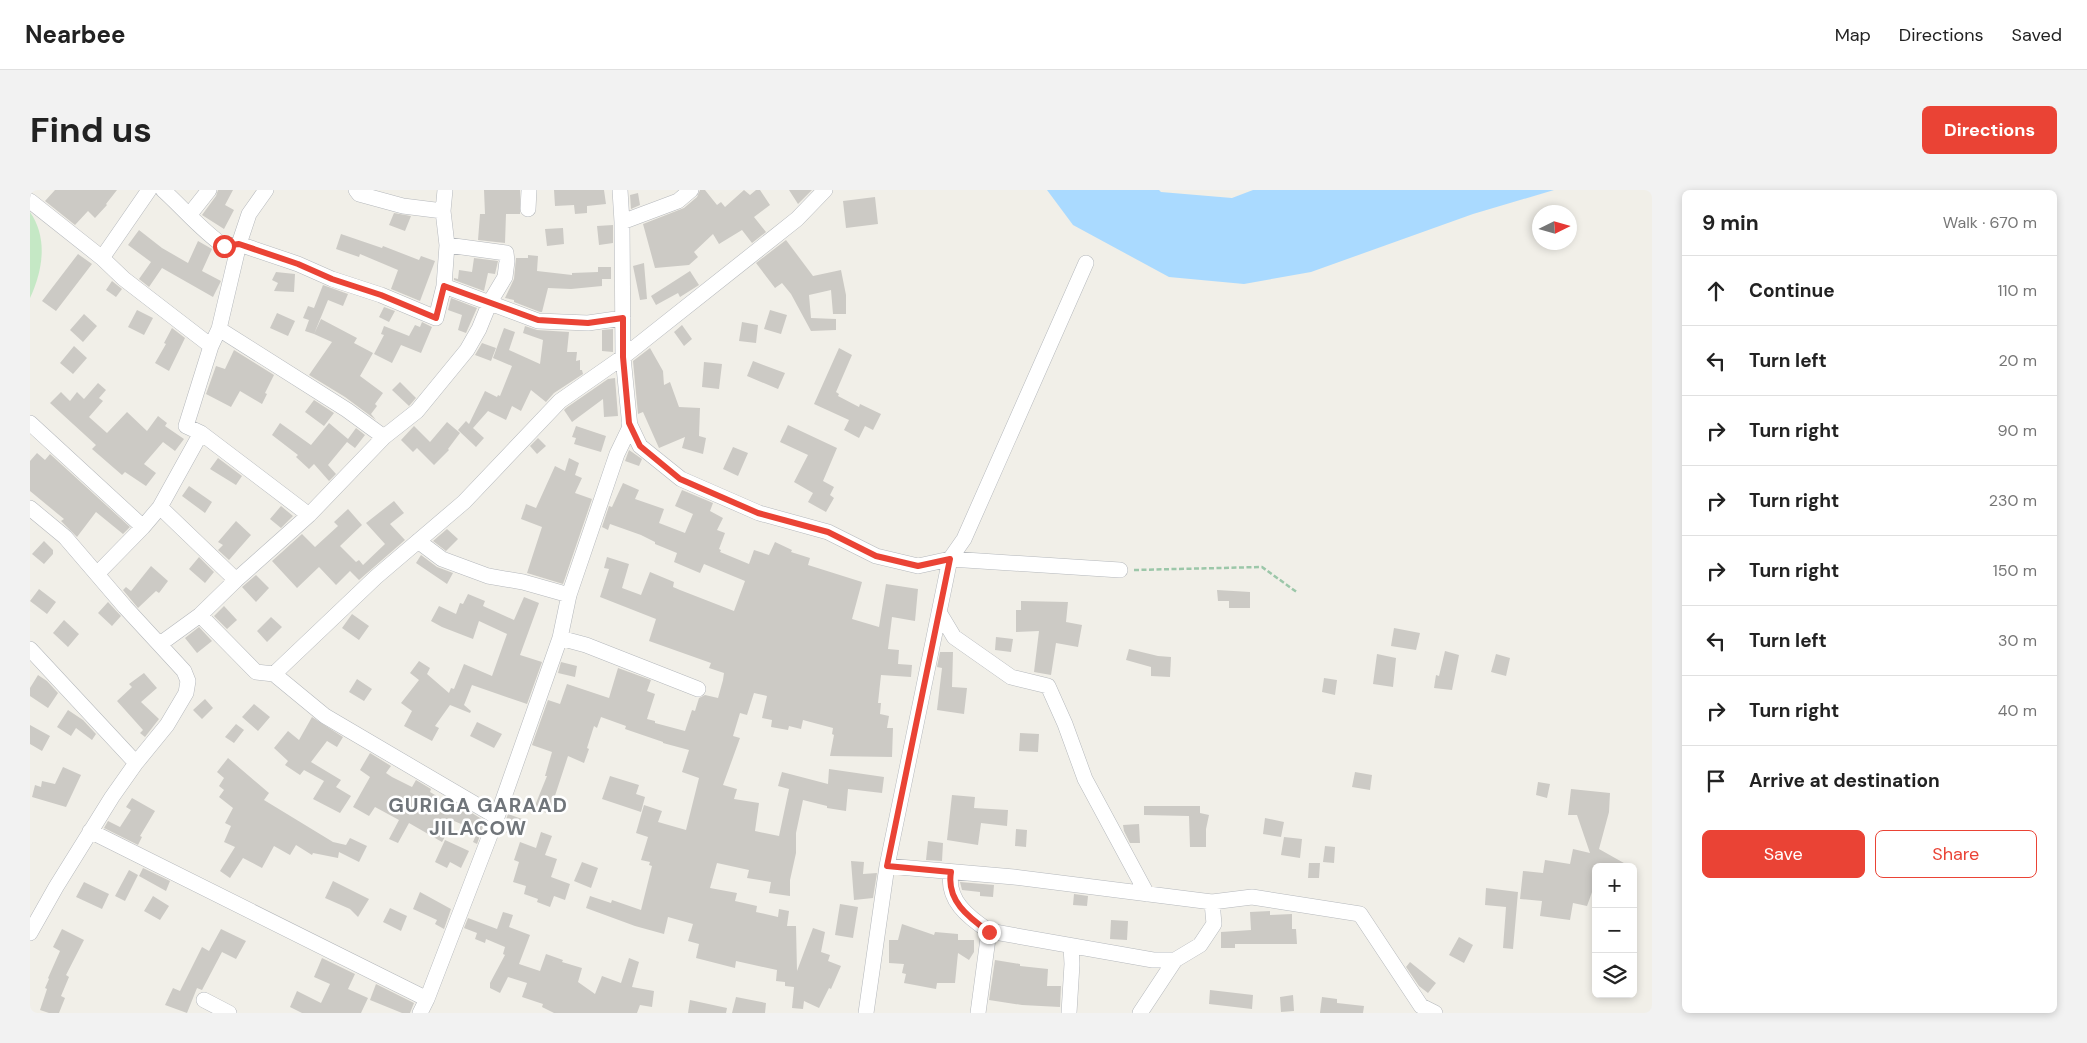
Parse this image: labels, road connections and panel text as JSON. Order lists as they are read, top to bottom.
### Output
{
  "districts": ["GURIGA GARAAD JILACOW"],
  "north": "right",
  "page": {
    "header": "Nearbee",
    "nav": ["Map", "Directions", "Saved"],
    "buttons": [
      "Directions",
      ["Save", "Share"]
    ],
    "title": "Find us",
    "heading": ["9 min", "Walk · 670 m"],
    "list": [
      ["Continue", "110 m"],
      ["Turn left", "20 m"],
      ["Turn right", "90 m"],
      ["Turn right", "230 m"],
      ["Turn right", "150 m"],
      ["Turn left", "30 m"],
      ["Turn right", "40 m"],
      "Arrive at destination"
    ],
    "map_buttons": ["+", "−"]
  }
}
